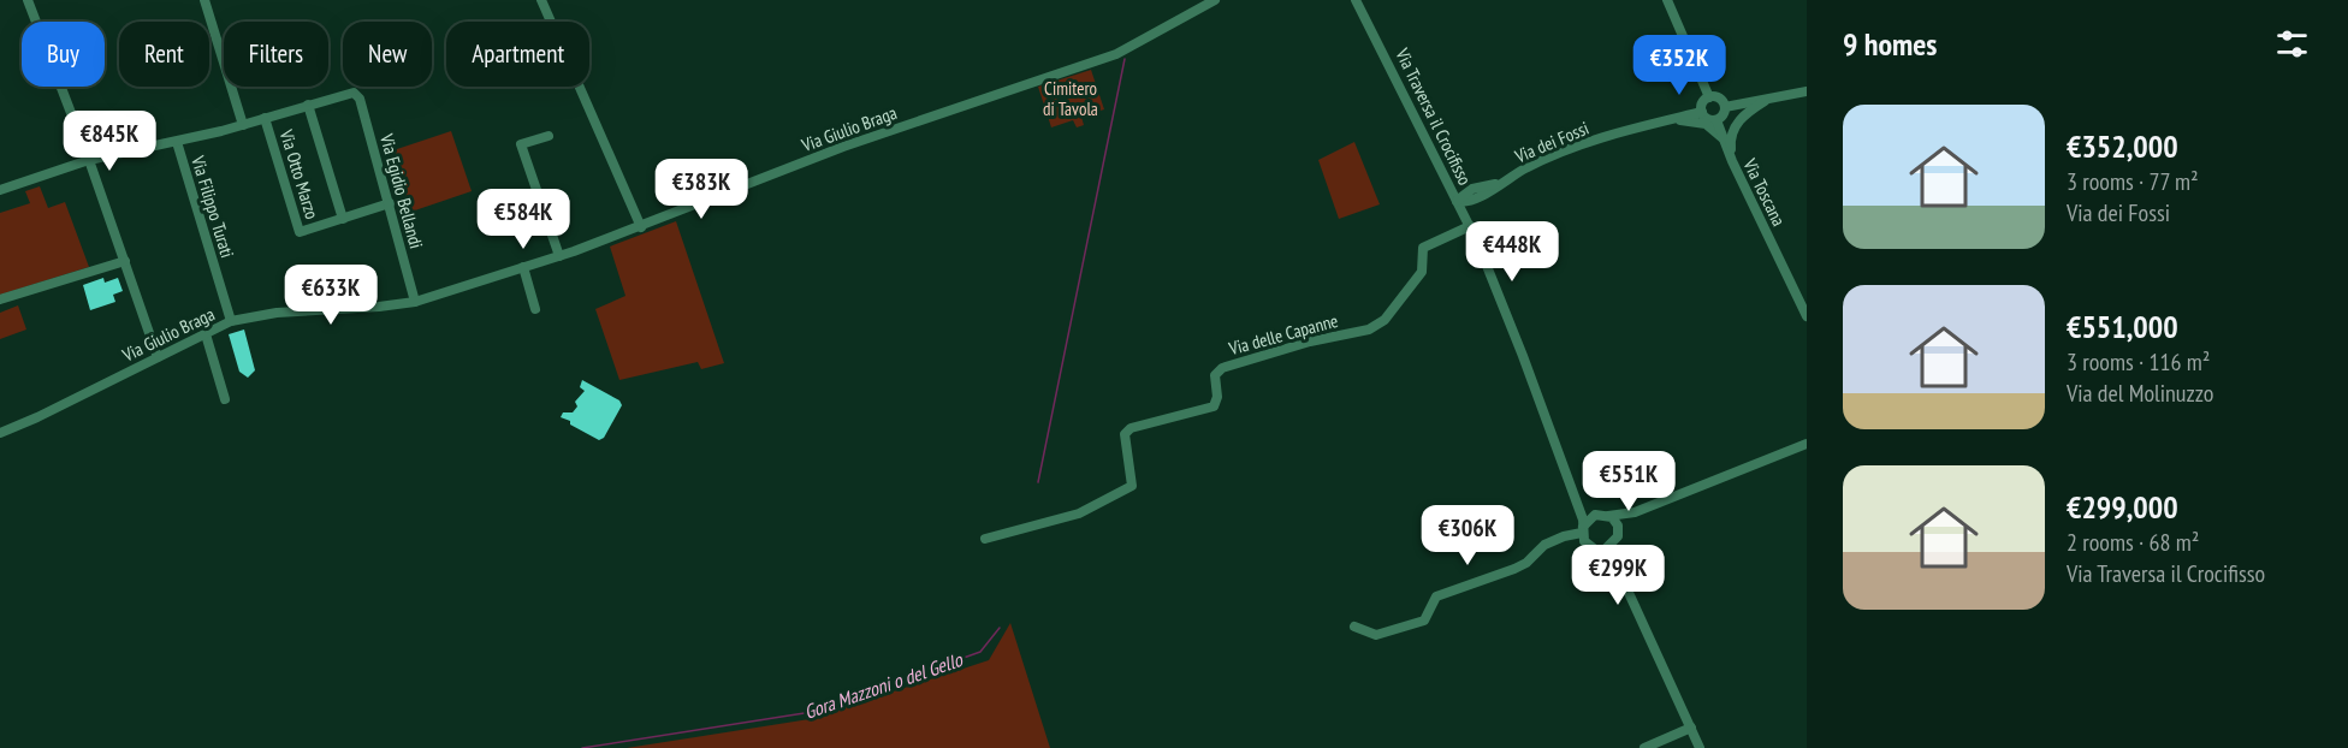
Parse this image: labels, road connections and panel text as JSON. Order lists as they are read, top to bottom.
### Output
{
  "streets": {
    "street": [
      "Via Traversa il Crocifisso",
      "Via Giulio Braga",
      "Via dei Fossi",
      "Via Otto Marzo",
      "Via Egidio Bellandi",
      "Via Toscana",
      "Via Filippo Turati",
      "Via delle Capanne"
    ]
  },
  "crossings": [
    ["Via Traversa il Crocifisso", "Via dei Fossi"],
    ["Via Traversa il Crocifisso", "Via delle Capanne"],
    ["Via Giulio Braga", "Via Egidio Bellandi"],
    ["Via Giulio Braga", "Via Filippo Turati"],
    ["Via dei Fossi", "Via Toscana"],
    ["Via dei Fossi", "Via delle Capanne"],
    ["Via Otto Marzo", "Via Egidio Bellandi"]
  ],
  "water": ["Gora Mazzoni o del Gello"],
  "parks": ["Cimitero di Tavola"],
  "page": {
    "heading": "9 homes",
    "chip": [
      "Buy",
      "Rent",
      "Filters",
      "New",
      "Apartment"
    ],
    "price": [
      "€352K",
      "€845K",
      "€383K",
      "€584K",
      "€448K",
      "€633K",
      "€551K",
      "€306K",
      "€299K"
    ],
    "list": [
      {
        "name": "€352,000",
        "note": "3 rooms · 77 m² · Via dei Fossi"
      },
      {
        "name": "€551,000",
        "note": "3 rooms · 116 m² · Via del Molinuzzo"
      },
      {
        "name": "€299,000",
        "note": "2 rooms · 68 m² · Via Traversa il Crocifisso"
      }
    ]
  }
}
